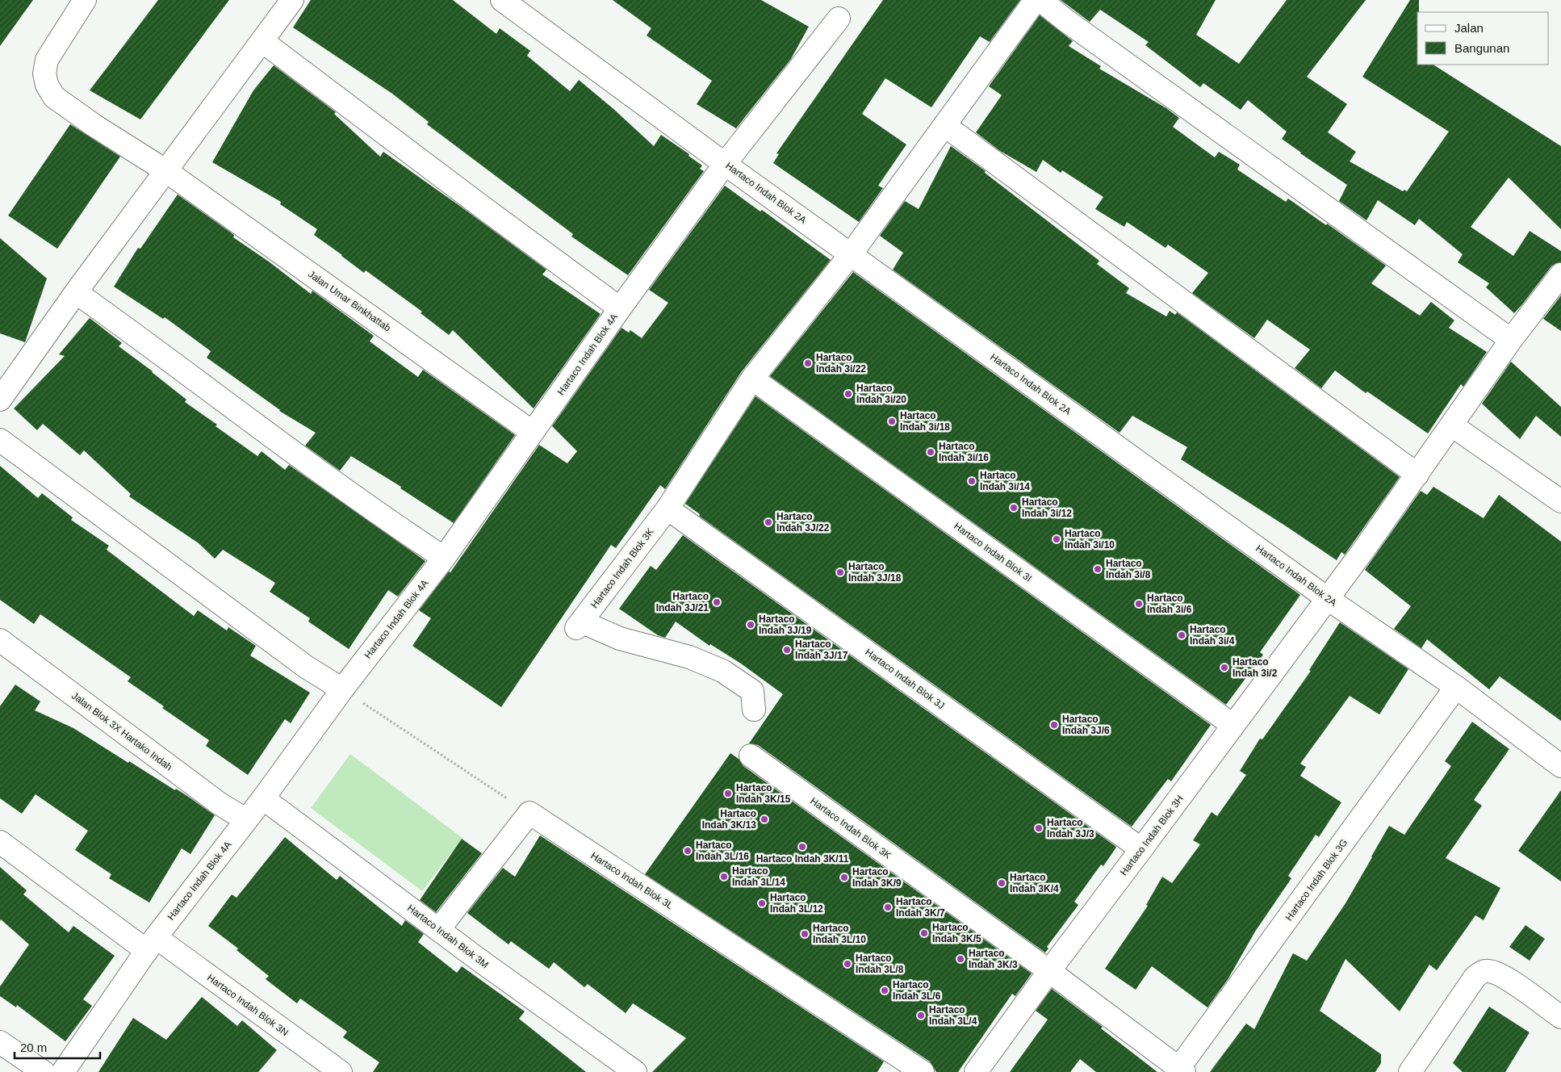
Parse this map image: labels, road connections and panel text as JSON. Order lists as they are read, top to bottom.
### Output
{
  "streets": {
    "street": [
      "Hartaco Indah Blok 2A",
      "Jalan Umar Binkhattab",
      "Hartaco Indah Blok 4A",
      "Hartaco Indah Blok 3I",
      "Hartaco Indah Blok 3K",
      "Hartaco Indah Blok 3J",
      "Jalan Blok 3X Hartako Indah",
      "Hartaco Indah Blok 3H",
      "Hartaco Indah Blok 3G",
      "Hartaco Indah Blok 3L",
      "Hartaco Indah Blok 3M",
      "Hartaco Indah Blok 3N"
    ]
  },
  "crossings": [
    ["Hartaco Indah Blok 2A", "Hartaco Indah Blok 4A"],
    ["Hartaco Indah Blok 2A", "Hartaco Indah Blok 3K"],
    ["Hartaco Indah Blok 2A", "Hartaco Indah Blok 3H"],
    ["Hartaco Indah Blok 2A", "Hartaco Indah Blok 3G"],
    ["Jalan Umar Binkhattab", "Hartaco Indah Blok 4A"],
    ["Hartaco Indah Blok 4A", "Jalan Blok 3X Hartako Indah"],
    ["Hartaco Indah Blok 4A", "Hartaco Indah Blok 3M"],
    ["Hartaco Indah Blok 4A", "Hartaco Indah Blok 3N"],
    ["Hartaco Indah Blok 3I", "Hartaco Indah Blok 3K"],
    ["Hartaco Indah Blok 3I", "Hartaco Indah Blok 3H"],
    ["Hartaco Indah Blok 3K", "Hartaco Indah Blok 3J"],
    ["Hartaco Indah Blok 3K", "Hartaco Indah Blok 3H"],
    ["Hartaco Indah Blok 3K", "Hartaco Indah Blok 3G"],
    ["Hartaco Indah Blok 3J", "Hartaco Indah Blok 3H"]
  ],
  "places": [
    "Hartaco Indah 3i/22",
    "Hartaco Indah 3i/20",
    "Hartaco Indah 3i/18",
    "Hartaco Indah 3i/16",
    "Hartaco Indah 3i/14",
    "Hartaco Indah 3i/12",
    "Hartaco Indah 3J/22",
    "Hartaco Indah 3i/10",
    "Hartaco Indah 3i/8",
    "Hartaco Indah 3J/18",
    "Hartaco Indah 3J/21",
    "Hartaco Indah 3i/6",
    "Hartaco Indah 3J/19",
    "Hartaco Indah 3i/4",
    "Hartaco Indah 3J/17",
    "Hartaco Indah 3i/2",
    "Hartaco Indah 3J/6",
    "Hartaco Indah 3K/15",
    "Hartaco Indah 3K/13",
    "Hartaco Indah 3J/3",
    "Hartaco Indah 3K/11",
    "Hartaco Indah 3L/16",
    "Hartaco Indah 3L/14",
    "Hartaco Indah 3K/9",
    "Hartaco Indah 3K/4",
    "Hartaco Indah 3L/12",
    "Hartaco Indah 3K/7",
    "Hartaco Indah 3K/5",
    "Hartaco Indah 3L/10",
    "Hartaco Indah 3K/3",
    "Hartaco Indah 3L/8",
    "Hartaco Indah 3L/6",
    "Hartaco Indah 3L/4"
  ],
  "legend": ["Jalan", "Bangunan"],
  "scale_bar": "20 m"
}
